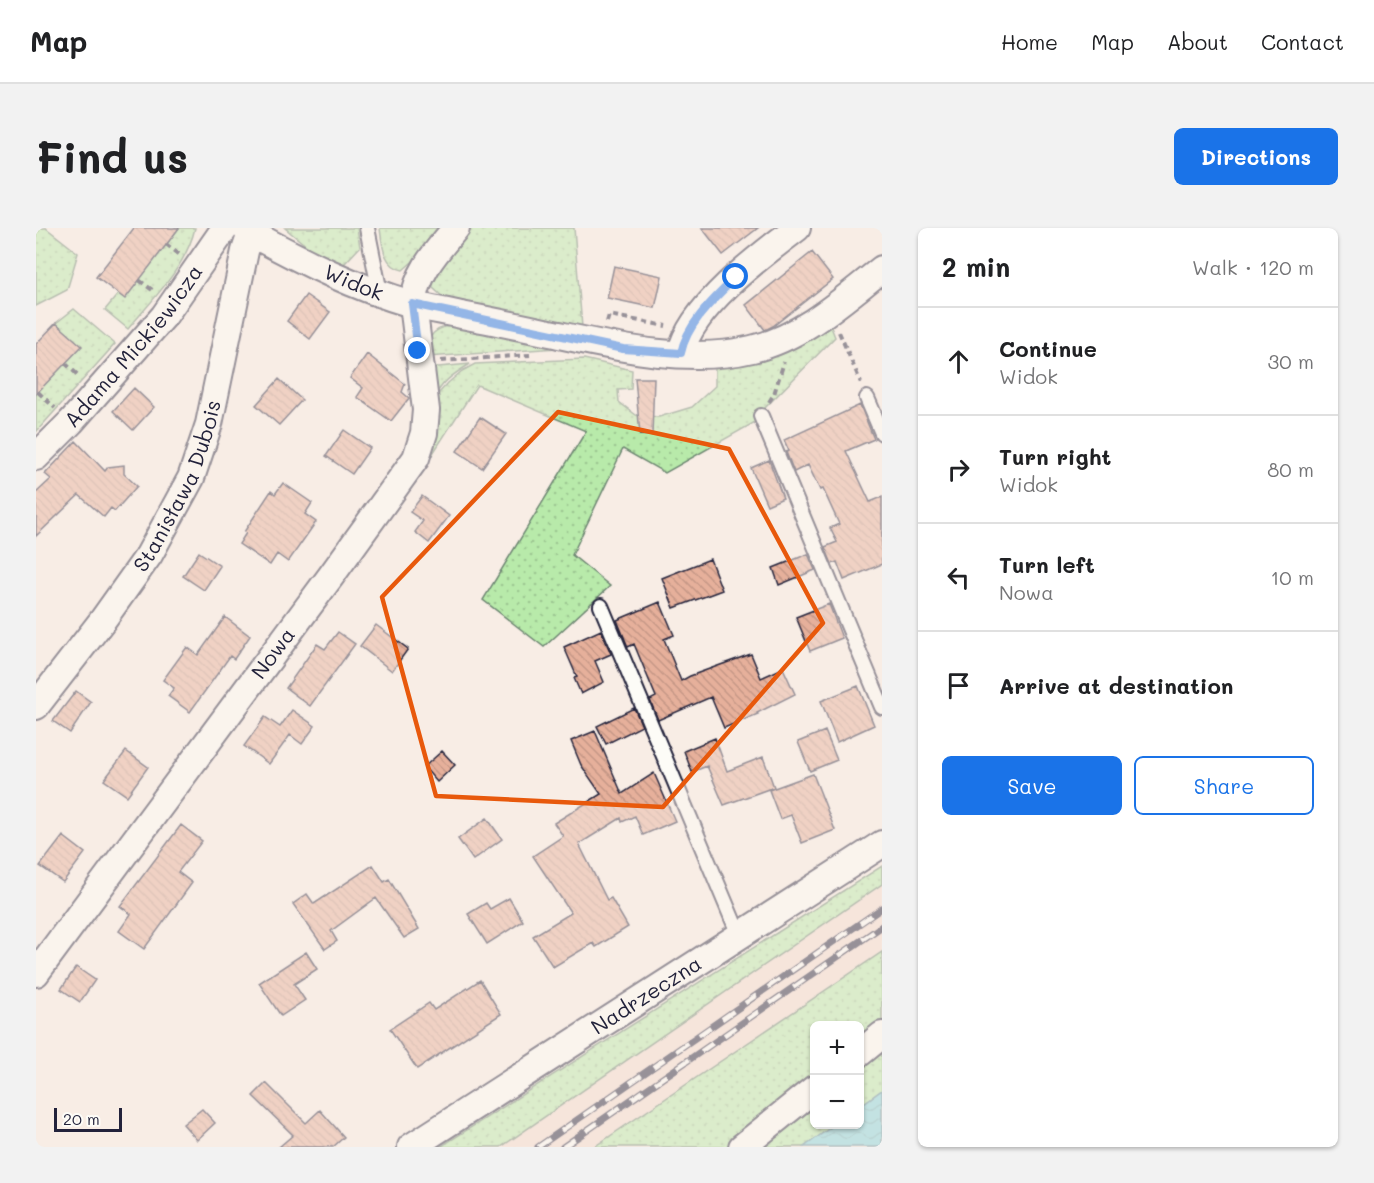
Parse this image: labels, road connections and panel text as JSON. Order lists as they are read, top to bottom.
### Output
{
  "streets": {
    "street": [
      "Widok",
      "Adama Mickiewicza",
      "Stanisława Dubois",
      "Nowa",
      "Nadrzeczna"
    ]
  },
  "crossings": [
    ["Widok", "Stanisława Dubois"],
    ["Widok", "Nowa"]
  ],
  "scale_bar": "20 m",
  "page": {
    "header": "Map",
    "nav": [
      "Home",
      "Map",
      "About",
      "Contact"
    ],
    "buttons": [
      "Directions",
      ["Save", "Share"]
    ],
    "title": "Find us",
    "heading": ["2 min", "Walk · 120 m"],
    "list": [
      ["Continue", "Widok", "30 m"],
      ["Turn right", "Widok", "80 m"],
      ["Turn left", "Nowa", "10 m"],
      "Arrive at destination"
    ],
    "map_buttons": ["+", "−"],
    "scale": "20 m"
  }
}
